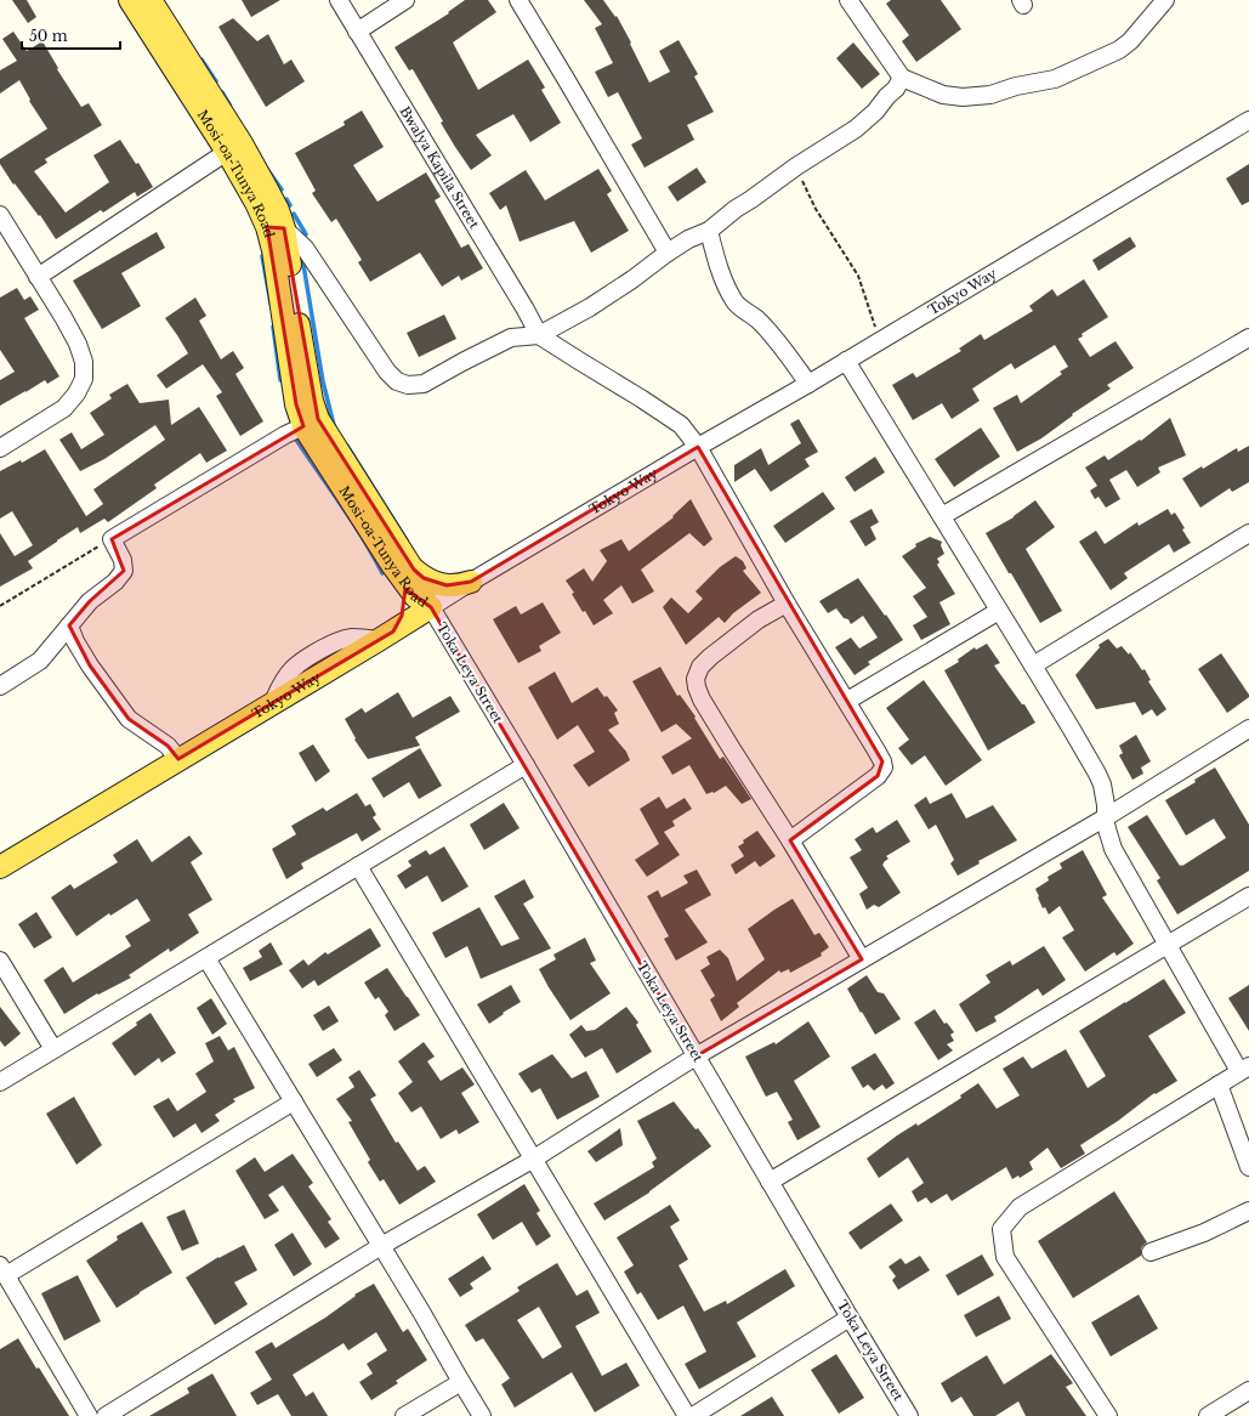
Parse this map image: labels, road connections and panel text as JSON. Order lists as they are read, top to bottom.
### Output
{
  "streets": {
    "main road": ["Mosi-oa-Tunya Road", "Tokyo Way"],
    "street": ["Bwalya Kapila Street", "Toka Leya Street"]
  },
  "crossings": [
    ["Mosi-oa-Tunya Road", "Tokyo Way"],
    ["Mosi-oa-Tunya Road", "Toka Leya Street"],
    ["Tokyo Way", "Toka Leya Street"]
  ],
  "scale_bar": "50 m"
}
